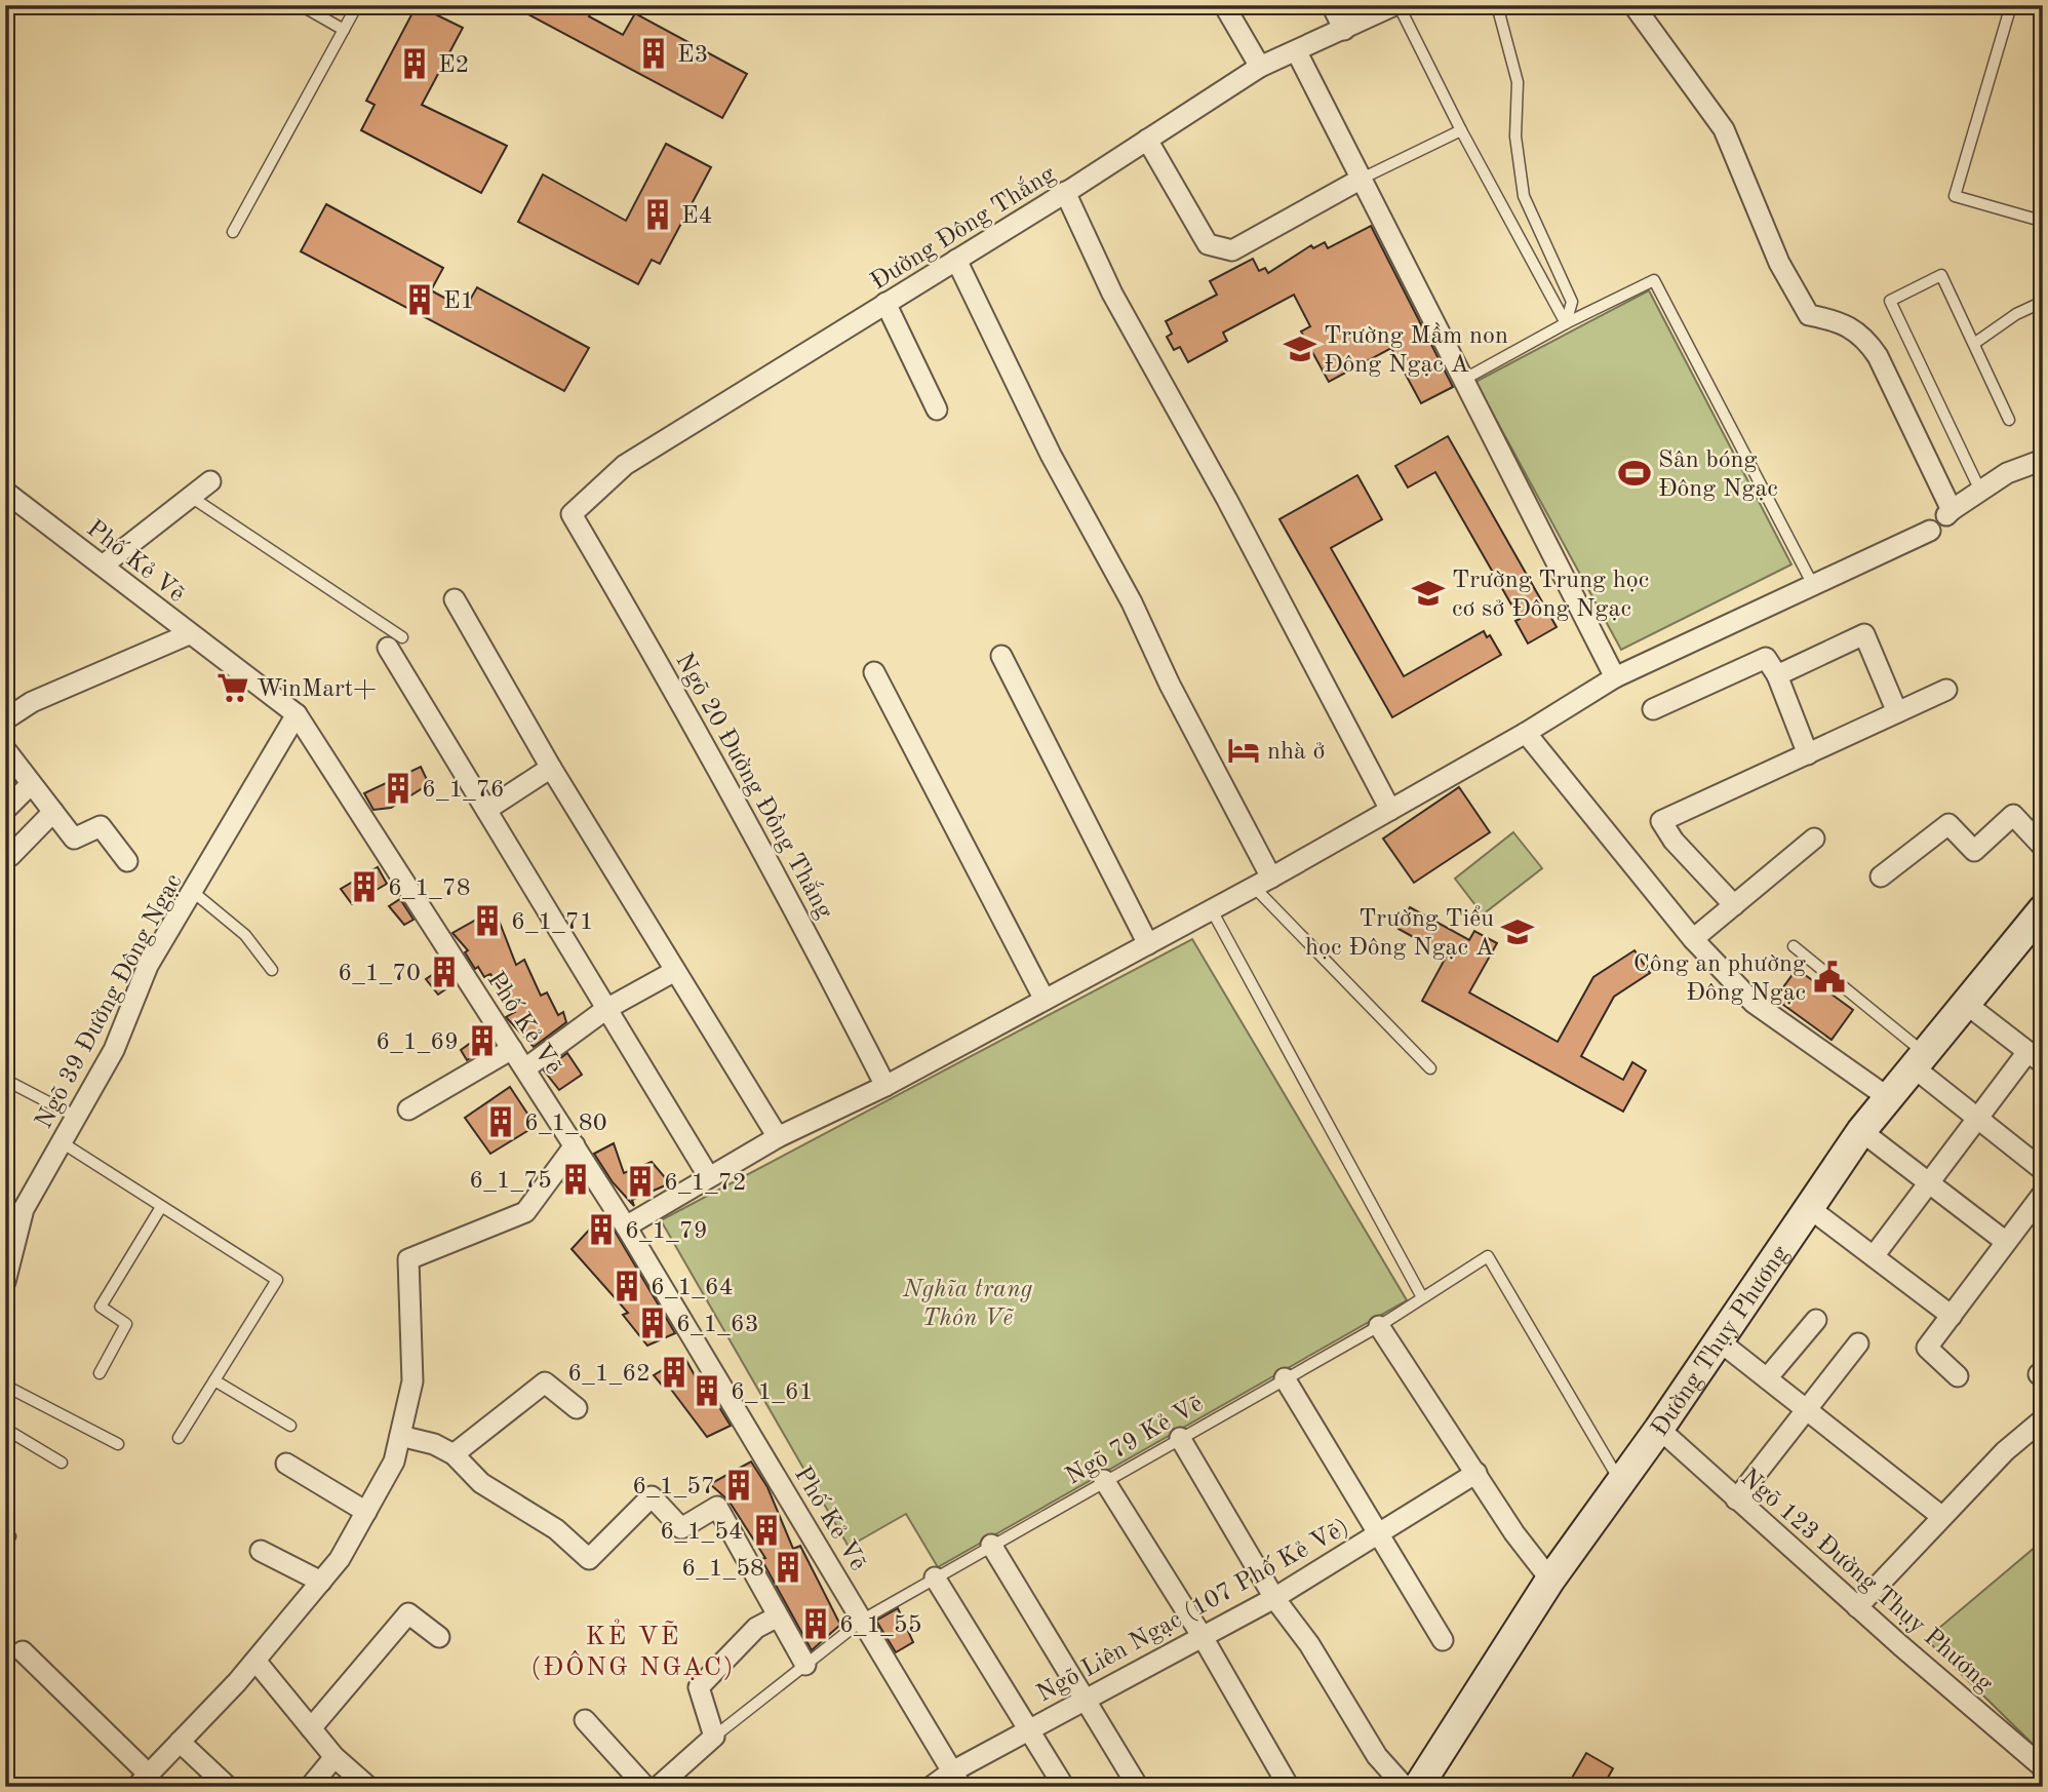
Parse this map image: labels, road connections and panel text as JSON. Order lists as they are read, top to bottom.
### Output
{
  "streets": {
    "main road": ["Đường Thụy Phương"],
    "street": [
      "Đường Đông Thắng",
      "Phố Kẻ Vẽ",
      "Ngõ 20 Đường Đồng Thắng",
      "Ngõ 39 Đường Đông Ngạc",
      "Ngõ 123 Đường Thụy Phương",
      "Ngõ Liên Ngạc (107 Phố Kẻ Vẽ)"
    ],
    "lane": ["Ngõ 79 Kẻ Vẽ"]
  },
  "crossings": [
    ["Đường Đông Thắng", "Ngõ 20 Đường Đồng Thắng"],
    ["Phố Kẻ Vẽ", "Ngõ 39 Đường Đông Ngạc"],
    ["Phố Kẻ Vẽ", "Ngõ 79 Kẻ Vẽ"],
    ["Phố Kẻ Vẽ", "Ngõ Liên Ngạc (107 Phố Kẻ Vẽ)"],
    ["Đường Thụy Phương", "Ngõ 79 Kẻ Vẽ"],
    ["Đường Thụy Phương", "Ngõ 123 Đường Thụy Phương"]
  ],
  "districts": ["KẺ VẼ (ĐÔNG NGẠC)"],
  "parks": ["Nghĩa trang Thôn Vẽ"],
  "places": {
    "building": [
      "E3",
      "E2",
      "E4",
      "E1",
      "6_1_76",
      "6_1_78",
      "6_1_71",
      "6_1_70",
      "6_1_69",
      "6_1_80",
      "6_1_75",
      "6_1_72",
      "6_1_79",
      "6_1_64",
      "6_1_63",
      "6_1_62",
      "6_1_61",
      "6_1_57",
      "6_1_54",
      "6_1_58",
      "6_1_55"
    ],
    "school or university": ["Trường Mầm non Đông Ngạc A", "Trường Trung học cơ sở Đông Ngạc", "Trường Tiểu học Đông Ngạc A"],
    "sports": ["Sân bóng Đông Ngạc"],
    "supermarket": ["WinMart+"],
    "hotel": ["nhà ở"],
    "public building": ["Công an phường Đông Ngạc"]
  }
}
